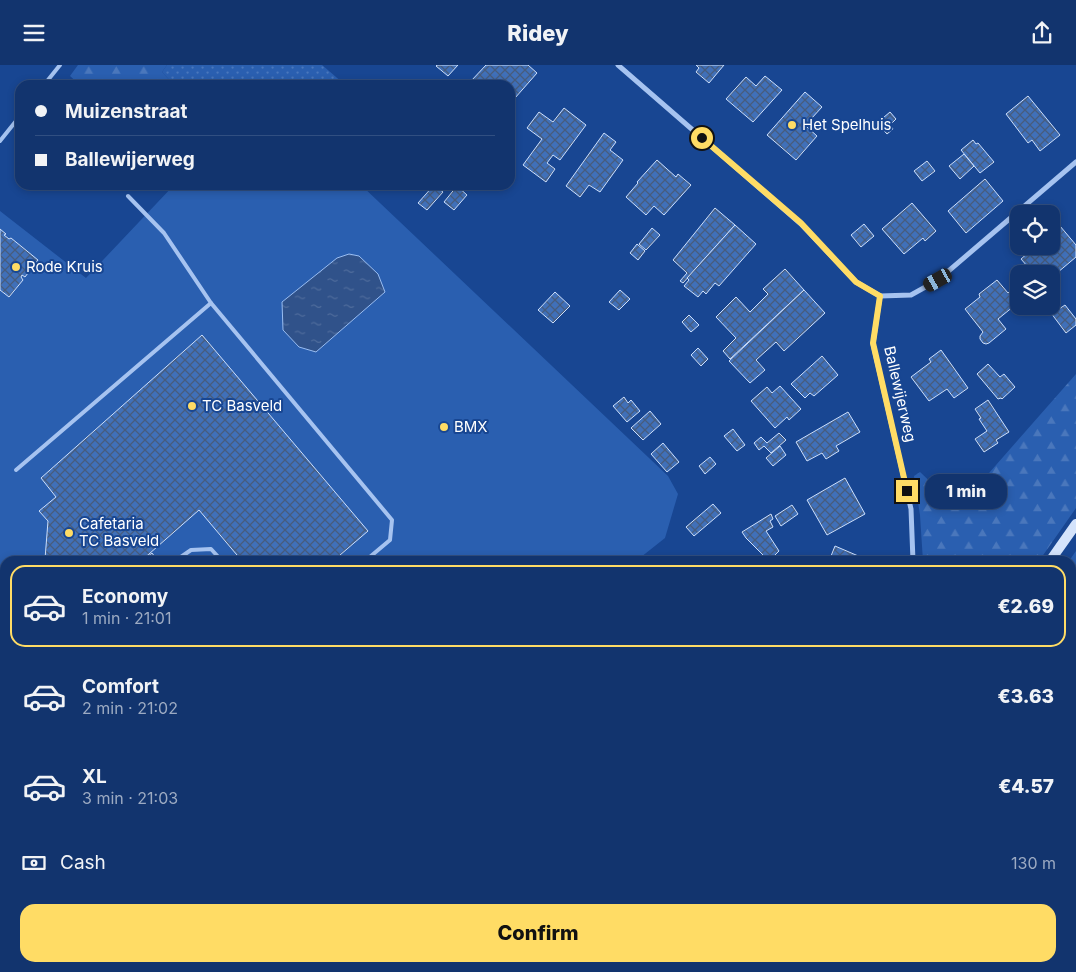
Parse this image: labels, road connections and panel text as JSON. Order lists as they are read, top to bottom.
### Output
{
  "streets": {
    "street": ["Ballewijerweg"]
  },
  "places": [
    "Het Spelhuis",
    "Rode Kruis",
    "TC Basveld",
    "BMX",
    "Cafetaria TC Basveld"
  ],
  "page": {
    "header": "Ridey",
    "banner": ["Muizenstraat", "Ballewijerweg"],
    "bubble": "1 min",
    "list": [
      {
        "name": "Economy",
        "note": "1 min · 21:01",
        "value": "€2.69"
      },
      {
        "name": "Comfort",
        "note": "2 min · 21:02",
        "value": "€3.63"
      },
      {
        "name": "XL",
        "note": "3 min · 21:03",
        "value": "€4.57"
      }
    ],
    "pay": ["Cash", "130 m"],
    "buttons": "Confirm"
  }
}
